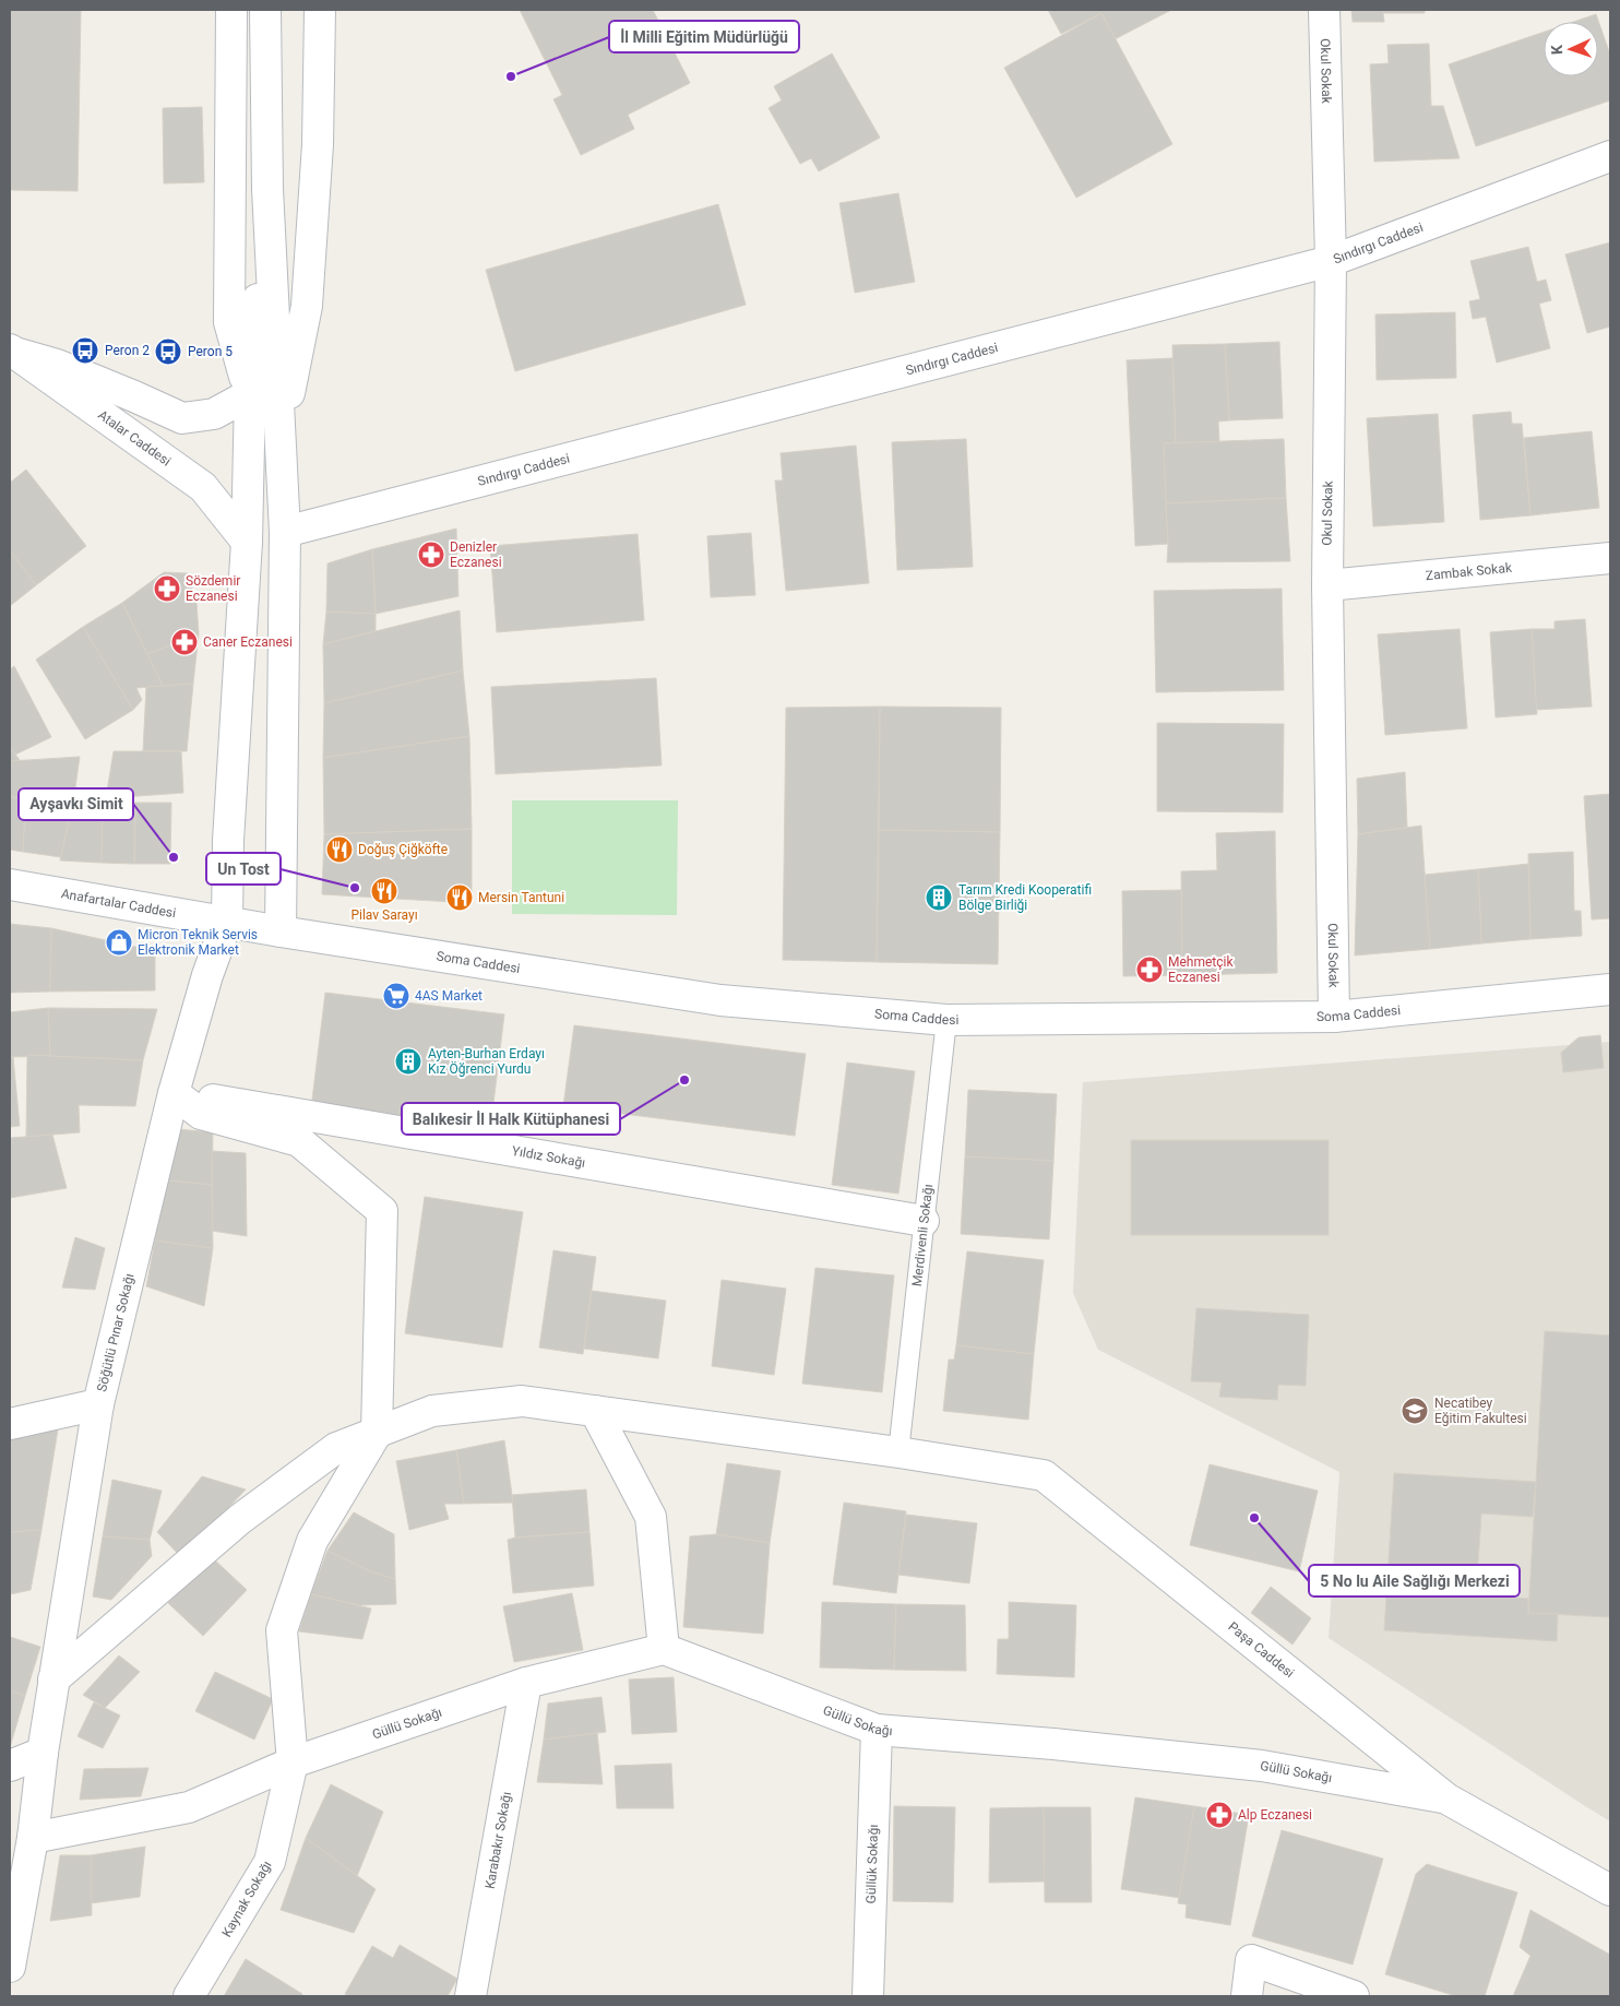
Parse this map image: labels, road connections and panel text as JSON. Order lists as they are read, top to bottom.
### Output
{
  "streets": {
    "street": [
      "Okul Sokak",
      "Sındırgı Caddesi",
      "Atalar Caddesi",
      "Zambak Sokak",
      "Anafartalar Caddesi",
      "Soma Caddesi",
      "Yıldız Sokağı",
      "Söğütlü Pınar Sokağı",
      "Paşa Caddesi",
      "Güllü Sokağı",
      "Karabakır Sokağı",
      "Güllük Sokağı",
      "Kaynak Sokağı"
    ],
    "lane": ["Merdivenli Sokağı"]
  },
  "crossings": [
    ["Okul Sokak", "Sındırgı Caddesi"],
    ["Okul Sokak", "Zambak Sokak"],
    ["Okul Sokak", "Soma Caddesi"],
    ["Atalar Caddesi", "Söğütlü Pınar Sokağı"],
    ["Anafartalar Caddesi", "Soma Caddesi"],
    ["Anafartalar Caddesi", "Söğütlü Pınar Sokağı"],
    ["Soma Caddesi", "Merdivenli Sokağı"],
    ["Soma Caddesi", "Söğütlü Pınar Sokağı"],
    ["Yıldız Sokağı", "Merdivenli Sokağı"],
    ["Yıldız Sokağı", "Söğütlü Pınar Sokağı"],
    ["Merdivenli Sokağı", "Paşa Caddesi"],
    ["Söğütlü Pınar Sokağı", "Paşa Caddesi"],
    ["Söğütlü Pınar Sokağı", "Güllü Sokağı"],
    ["Paşa Caddesi", "Güllü Sokağı"],
    ["Paşa Caddesi", "Kaynak Sokağı"],
    ["Güllü Sokağı", "Karabakır Sokağı"],
    ["Güllü Sokağı", "Güllük Sokağı"],
    ["Güllü Sokağı", "Kaynak Sokağı"]
  ],
  "places": {
    "other": [
      "İl Milli Eğitim Müdürlüğü",
      "Ayşavkı Simit",
      "Un Tost",
      "Balıkesir İl Halk Kütüphanesi",
      "5 No lu Aile Sağlığı Merkezi"
    ],
    "bus stop": ["Peron 2", "Peron 5"],
    "pharmacy": [
      "Denizler Eczanesi",
      "Sözdemir Eczanesi",
      "Caner Eczanesi",
      "Mehmetçik Eczanesi",
      "Alp Eczanesi"
    ],
    "restaurant": ["Doğuş Çiğköfte", "Pilav Sarayı", "Mersin Tantuni"],
    "building": ["Tarım Kredi Kooperatifi Bölge Birliği", "Ayten-Burhan Erdayı Kız Öğrenci Yurdu"],
    "shop": ["Micron Teknik Servis Elektronik Market"],
    "supermarket": ["4AS Market"],
    "school or university": ["Necatibey Eğitim Fakultesi"]
  },
  "north": "left"
}
